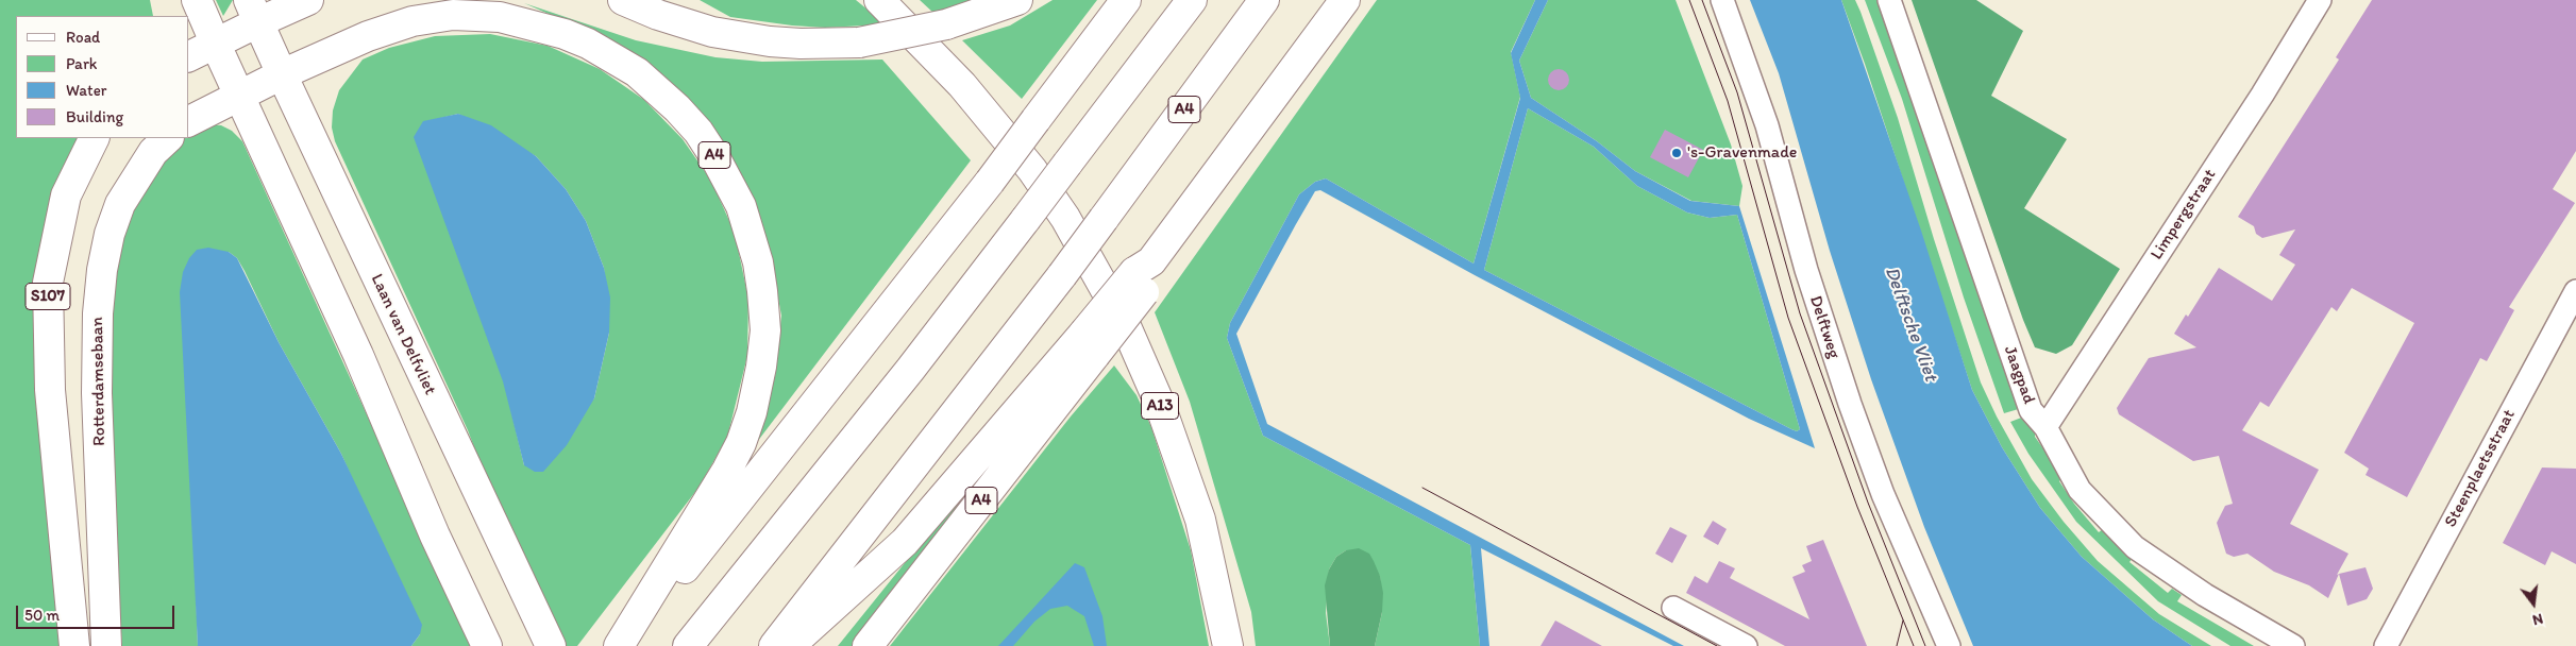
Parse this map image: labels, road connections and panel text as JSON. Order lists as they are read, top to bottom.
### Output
{
  "streets": {
    "main road": [
      "A4",
      "S107",
      "Laan van Delfvliet",
      "Rotterdamsebaan",
      "A13"
    ],
    "street": [
      "Limpergstraat",
      "Delftweg",
      "Jaagpad",
      "Steenplaetsstraat"
    ]
  },
  "crossings": [
    ["A4", "Laan van Delfvliet"],
    ["Limpergstraat", "Jaagpad"]
  ],
  "water": ["Delftsche Vliet"],
  "places": ["'s-Gravenmade"],
  "legend": [
    "Road",
    "Park",
    "Water",
    "Building"
  ],
  "scale_bar": "50 m",
  "north": "bottom"
}
